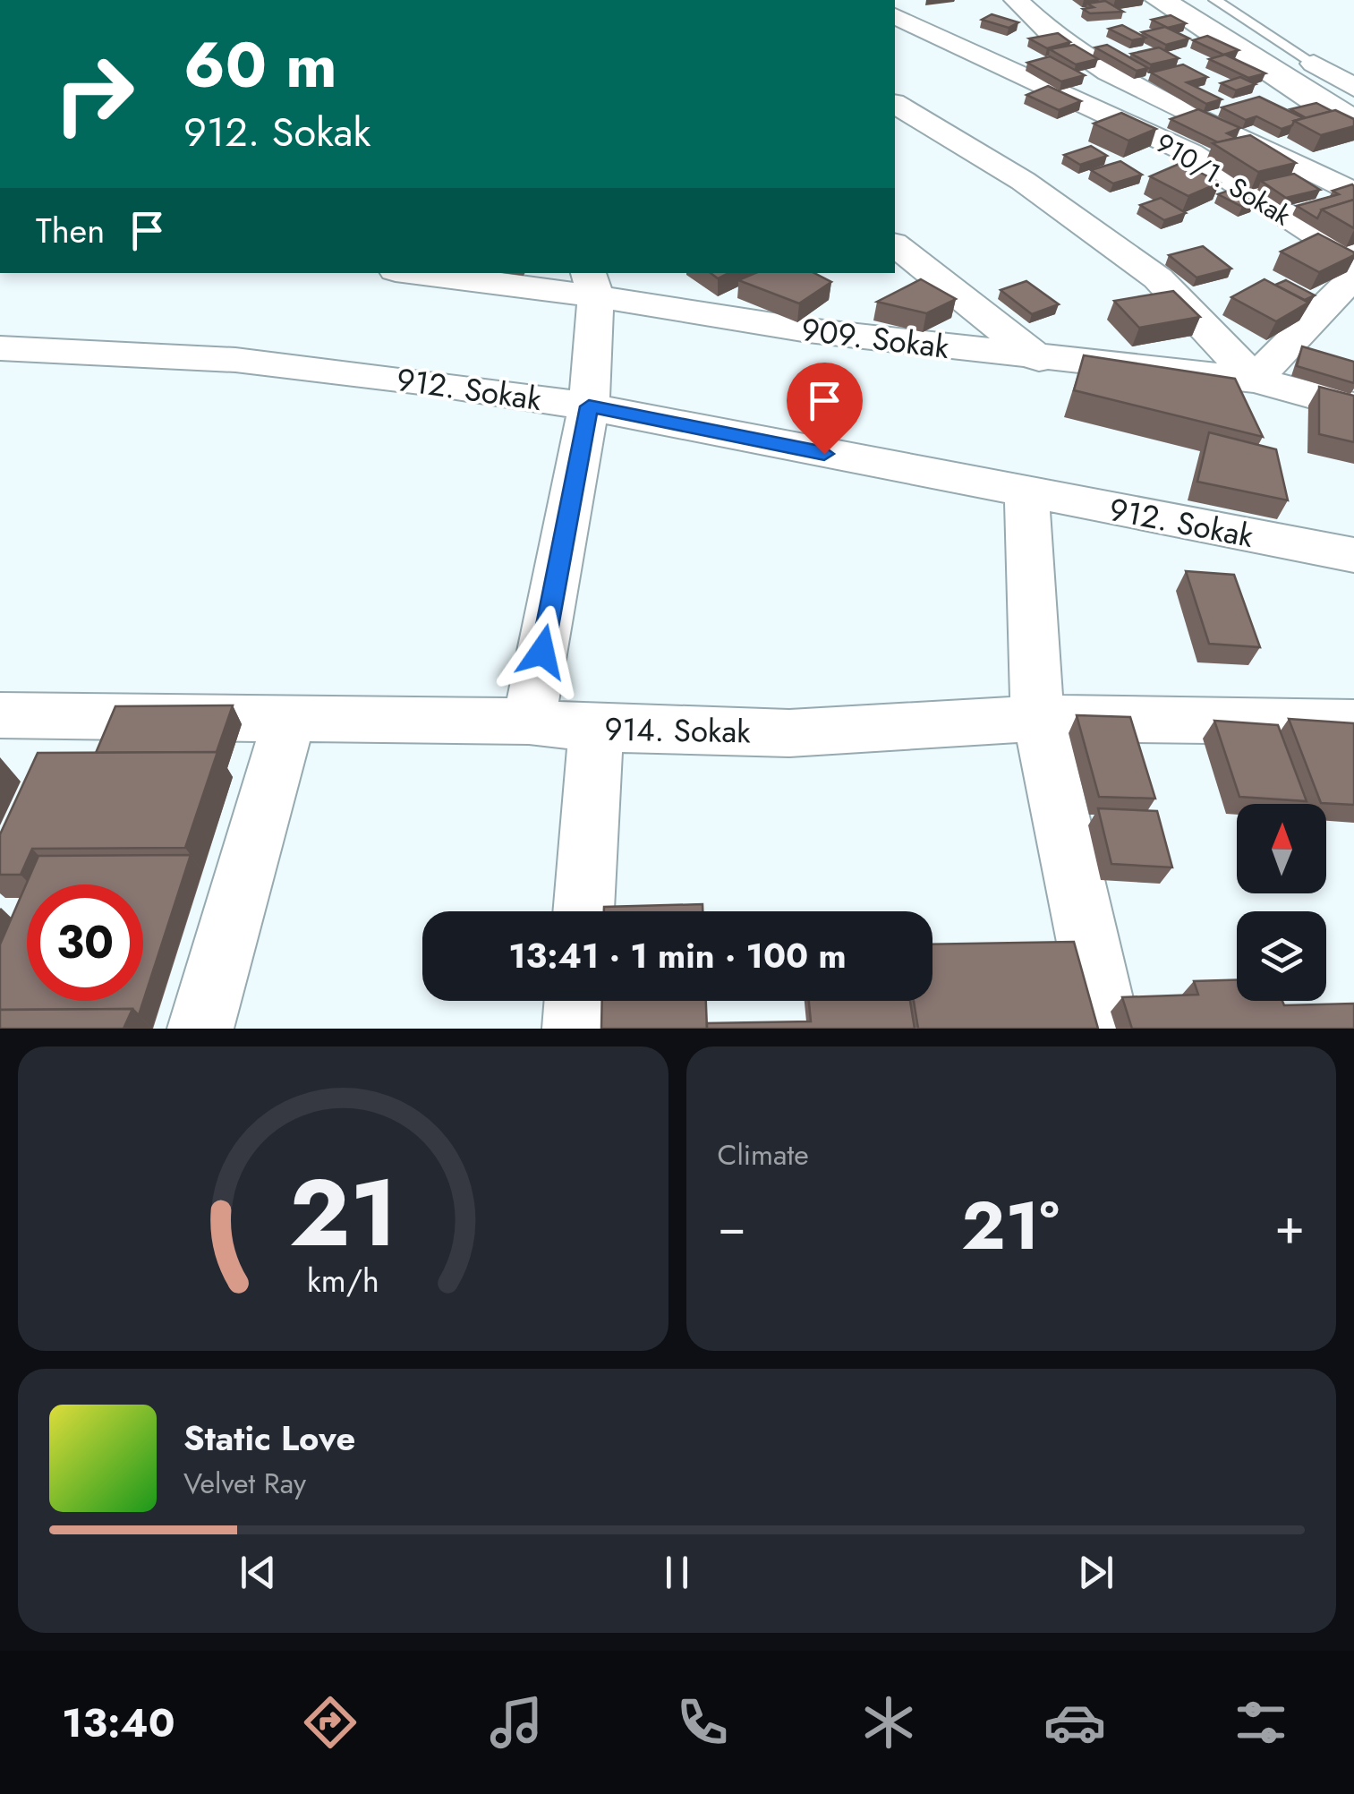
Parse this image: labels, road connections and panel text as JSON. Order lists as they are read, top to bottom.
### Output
{
  "streets": {
    "street": [
      "910/1. Sokak",
      "909. Sokak",
      "912. Sokak",
      "914. Sokak"
    ]
  },
  "north": "top",
  "page": {
    "turn": ["60 m", "912. Sokak"],
    "then": "Then",
    "limit": "30",
    "trip": "13:41 · 1 min · 100 m",
    "tile": "Climate",
    "heat": ["−", "21°", "+"],
    "song": ["Static Love", "Velvet Ray"],
    "tabs": "13:40",
    "gauge": ["21", "km/h"]
  }
}
